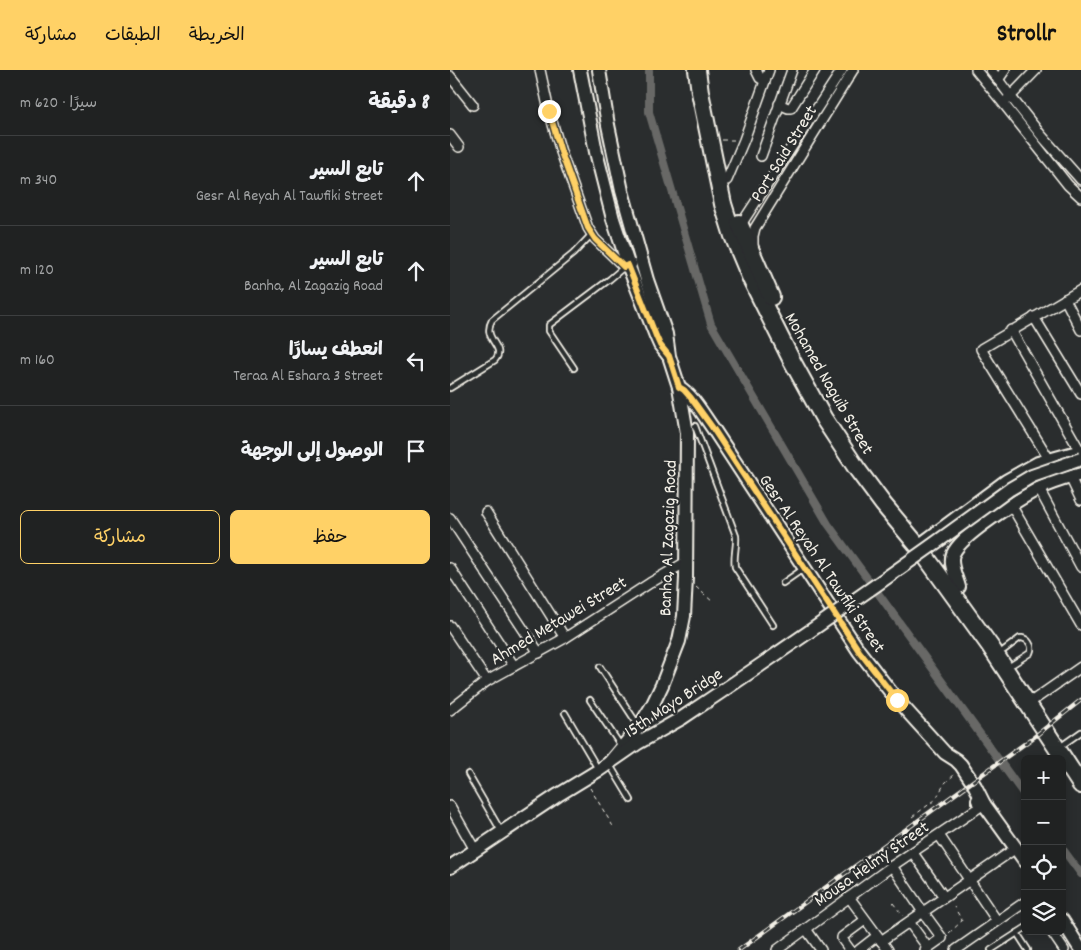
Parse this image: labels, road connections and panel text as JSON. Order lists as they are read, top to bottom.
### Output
{
  "streets": {
    "highway": ["Mohamed Naguib Street"],
    "main road": ["Banha, Al Zagazig Road", "Gesr Al Reyah Al Tawfiki Street", "15th Mayo Bridge"],
    "street": ["Port Said Street", "Ahmed Metawei Street", "Mousa Helmy Street"]
  },
  "crossings": [
    ["Port Said Street", "Mohamed Naguib Street"],
    ["Banha, Al Zagazig Road", "Gesr Al Reyah Al Tawfiki Street"],
    ["Banha, Al Zagazig Road", "Ahmed Metawei Street"],
    ["Banha, Al Zagazig Road", "15th Mayo Bridge"],
    ["Gesr Al Reyah Al Tawfiki Street", "Mousa Helmy Street"]
  ],
  "page": {
    "header": "Strollr",
    "nav": ["الخريطة", "الطبقات", "مشاركة"],
    "heading": ["8 دقيقة", "سيرًا · 620 m"],
    "list": [
      ["تابع السير", "Gesr Al Reyah Al Tawfiki Street", "340 m"],
      ["تابع السير", "Banha, Al Zagazig Road", "120 m"],
      ["انعطف يسارًا", "Teraa Al Eshara 3 Street", "160 m"],
      "الوصول إلى الوجهة"
    ],
    "buttons": ["حفظ", "مشاركة"],
    "map_buttons": ["+", "−"]
  }
}
